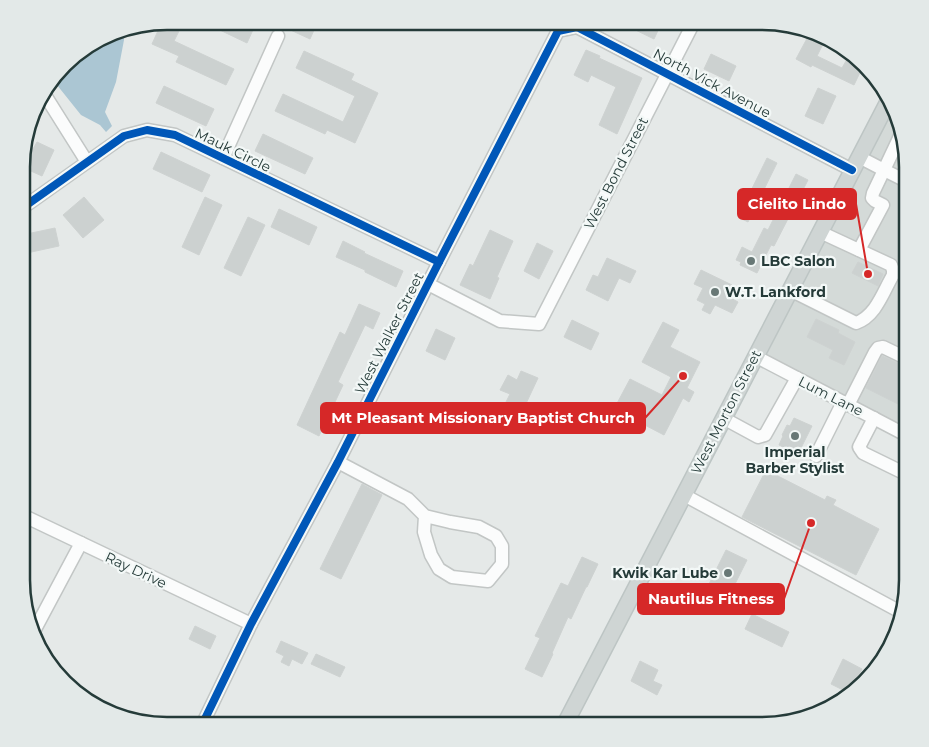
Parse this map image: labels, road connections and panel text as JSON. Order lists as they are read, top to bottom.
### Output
{
  "streets": {
    "main road": ["West Morton Street"],
    "street": [
      "North Vick Avenue",
      "Mauk Circle",
      "West Bond Street",
      "West Walker Street",
      "Lum Lane",
      "Ray Drive"
    ]
  },
  "crossings": [
    ["North Vick Avenue", "West Bond Street"],
    ["North Vick Avenue", "West Walker Street"],
    ["North Vick Avenue", "West Morton Street"],
    ["Mauk Circle", "West Walker Street"],
    ["West Bond Street", "West Walker Street"],
    ["West Walker Street", "Ray Drive"],
    ["Lum Lane", "West Morton Street"]
  ],
  "places": [
    "LBC Salon",
    "Cielito Lindo",
    "W.T. Lankford",
    "Mt Pleasant Missionary Baptist Church",
    "Imperial Barber Stylist",
    "Nautilus Fitness",
    "Kwik Kar Lube"
  ]
}
